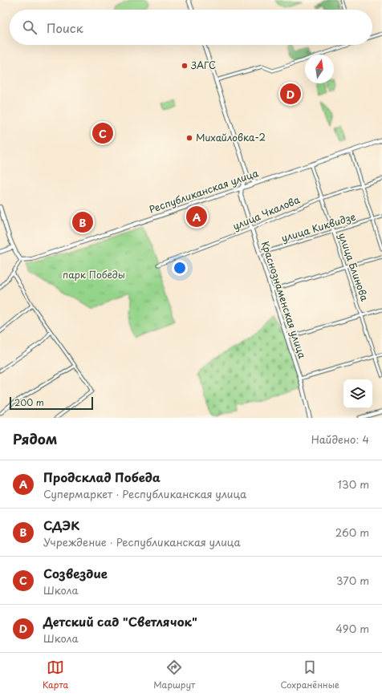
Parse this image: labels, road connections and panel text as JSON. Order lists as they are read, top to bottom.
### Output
{
  "streets": {
    "street": [
      "Республиканская улица",
      "улица Чкалова",
      "улица Киквидзе",
      "улица Блинова",
      "Краснознаменская улица"
    ]
  },
  "crossings": [
    ["Республиканская улица", "улица Блинова"],
    ["Республиканская улица", "Краснознаменская улица"],
    ["улица Чкалова", "улица Блинова"],
    ["улица Чкалова", "Краснознаменская улица"],
    ["улица Киквидзе", "улица Блинова"],
    ["улица Киквидзе", "Краснознаменская улица"]
  ],
  "parks": ["парк Победы"],
  "places": ["ЗАГС", "Михайловка-2"],
  "scale_bar": "200 m",
  "north": "top",
  "page": {
    "search": "Поиск",
    "pins": [
      "D",
      "C",
      "A",
      "B"
    ],
    "scale": "200 m",
    "heading": ["Рядом", "Найдено: 4"],
    "list": [
      {
        "mark": "A",
        "name": "Продсклад Победа",
        "note": "Супермаркет · Республиканская улица",
        "value": "130 m"
      },
      {
        "mark": "B",
        "name": "СДЭК",
        "note": "Учреждение · Республиканская улица",
        "value": "260 m"
      },
      {
        "mark": "C",
        "name": "Созвездие",
        "note": "Школа",
        "value": "370 m"
      },
      {
        "mark": "D",
        "name": "Детский сад \"Светлячок\"",
        "note": "Школа",
        "value": "490 m"
      }
    ],
    "nav": ["Карта", "Маршрут", "Сохранённые"]
  }
}
